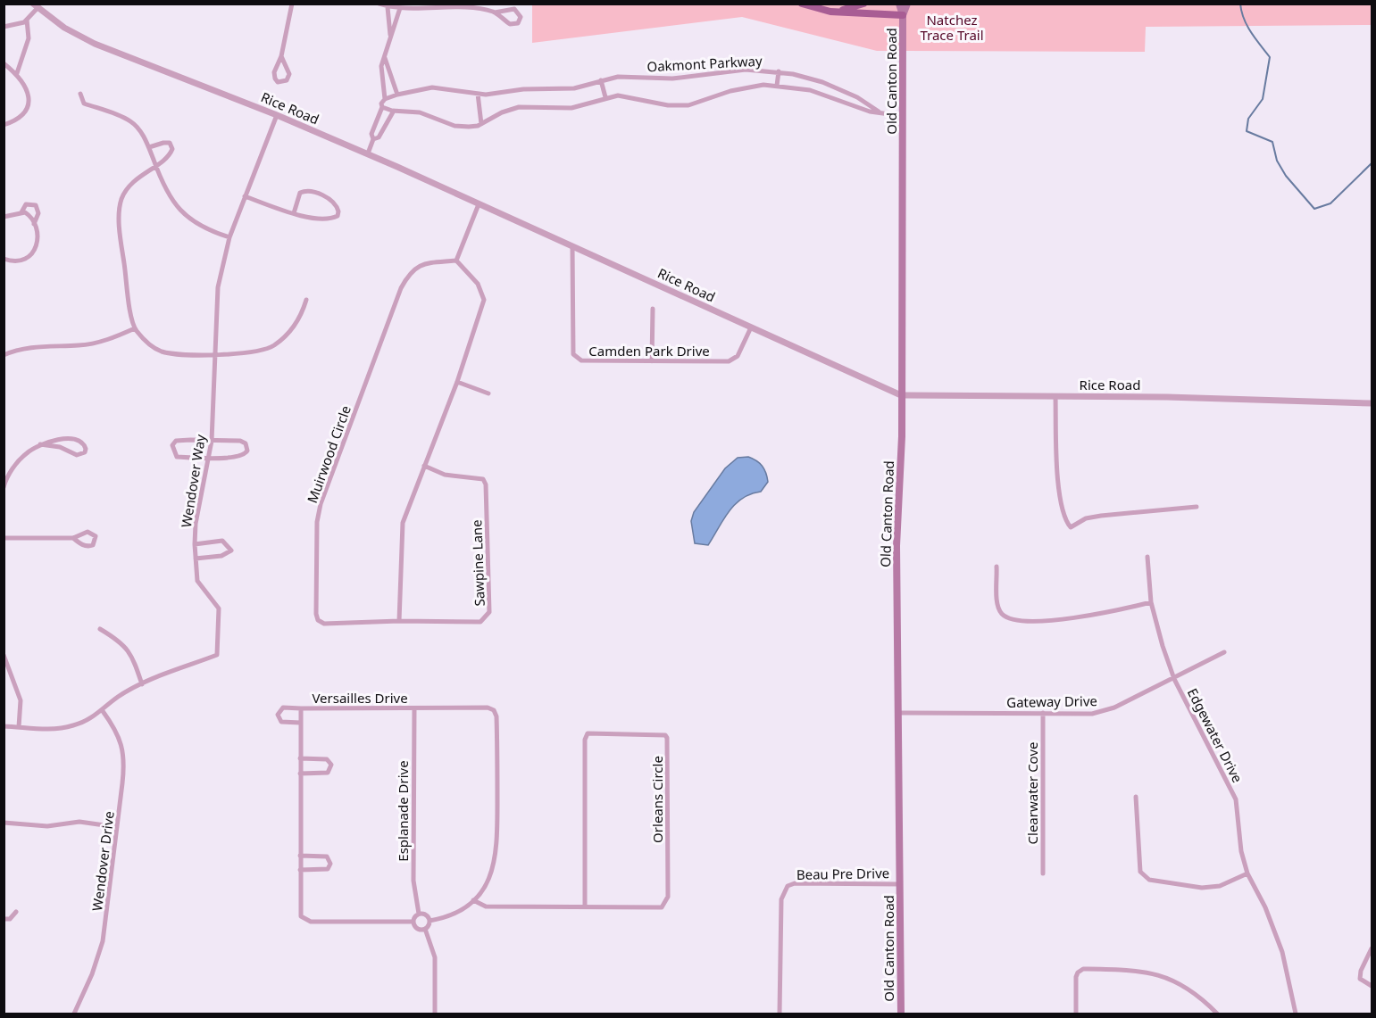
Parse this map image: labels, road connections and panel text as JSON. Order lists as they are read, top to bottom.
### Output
{
  "streets": {
    "main road": ["Old Canton Road"],
    "street": [
      "Oakmont Parkway",
      "Rice Road",
      "Camden Park Drive",
      "Muirwood Circle",
      "Wendover Way",
      "Sawpine Lane",
      "Versailles Drive",
      "Gateway Drive",
      "Edgewater Drive",
      "Clearwater Cove",
      "Orleans Circle",
      "Esplanade Drive",
      "Wendover Drive",
      "Beau Pre Drive"
    ]
  },
  "crossings": [
    ["Oakmont Parkway", "Old Canton Road"],
    ["Old Canton Road", "Rice Road"],
    ["Old Canton Road", "Gateway Drive"],
    ["Old Canton Road", "Beau Pre Drive"],
    ["Rice Road", "Camden Park Drive"],
    ["Rice Road", "Wendover Way"],
    ["Muirwood Circle", "Sawpine Lane"],
    ["Wendover Way", "Wendover Drive"],
    ["Versailles Drive", "Orleans Circle"],
    ["Versailles Drive", "Esplanade Drive"],
    ["Gateway Drive", "Edgewater Drive"],
    ["Gateway Drive", "Clearwater Cove"]
  ],
  "parks": ["Natchez Trace Trail"]
}
